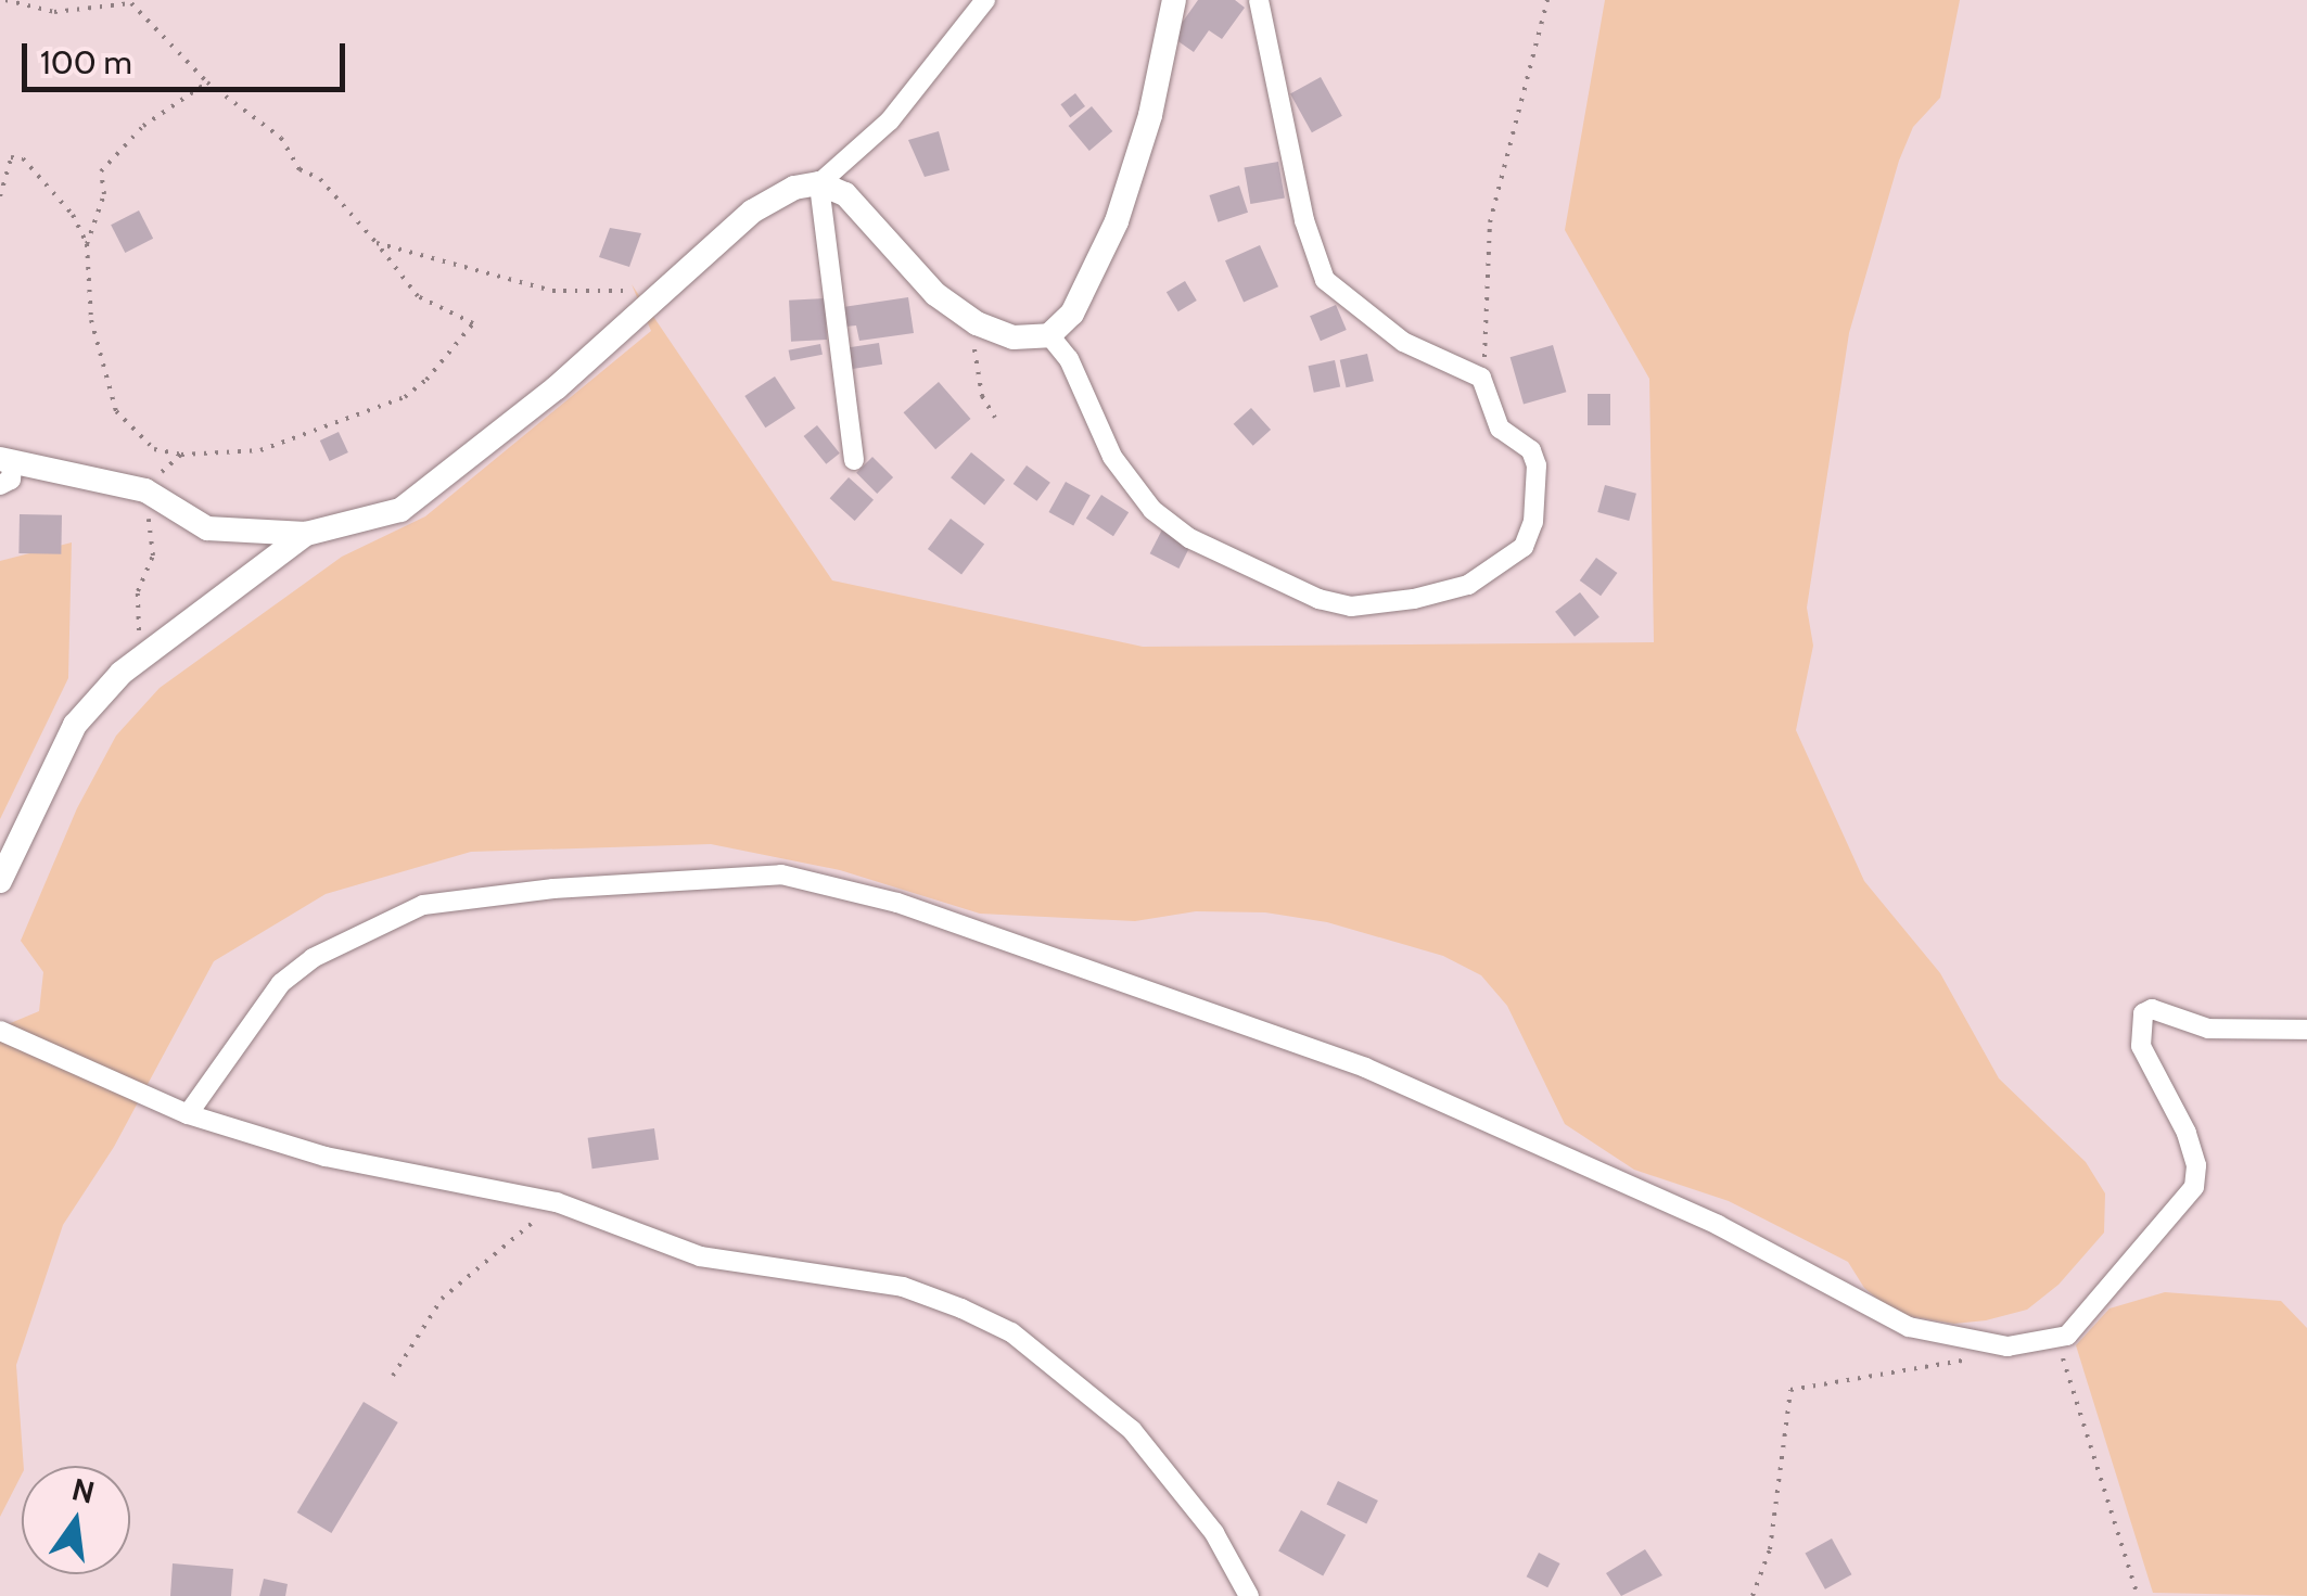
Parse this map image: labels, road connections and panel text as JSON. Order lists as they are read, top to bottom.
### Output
{
  "scale_bar": "100 m",
  "north": "top"
}
